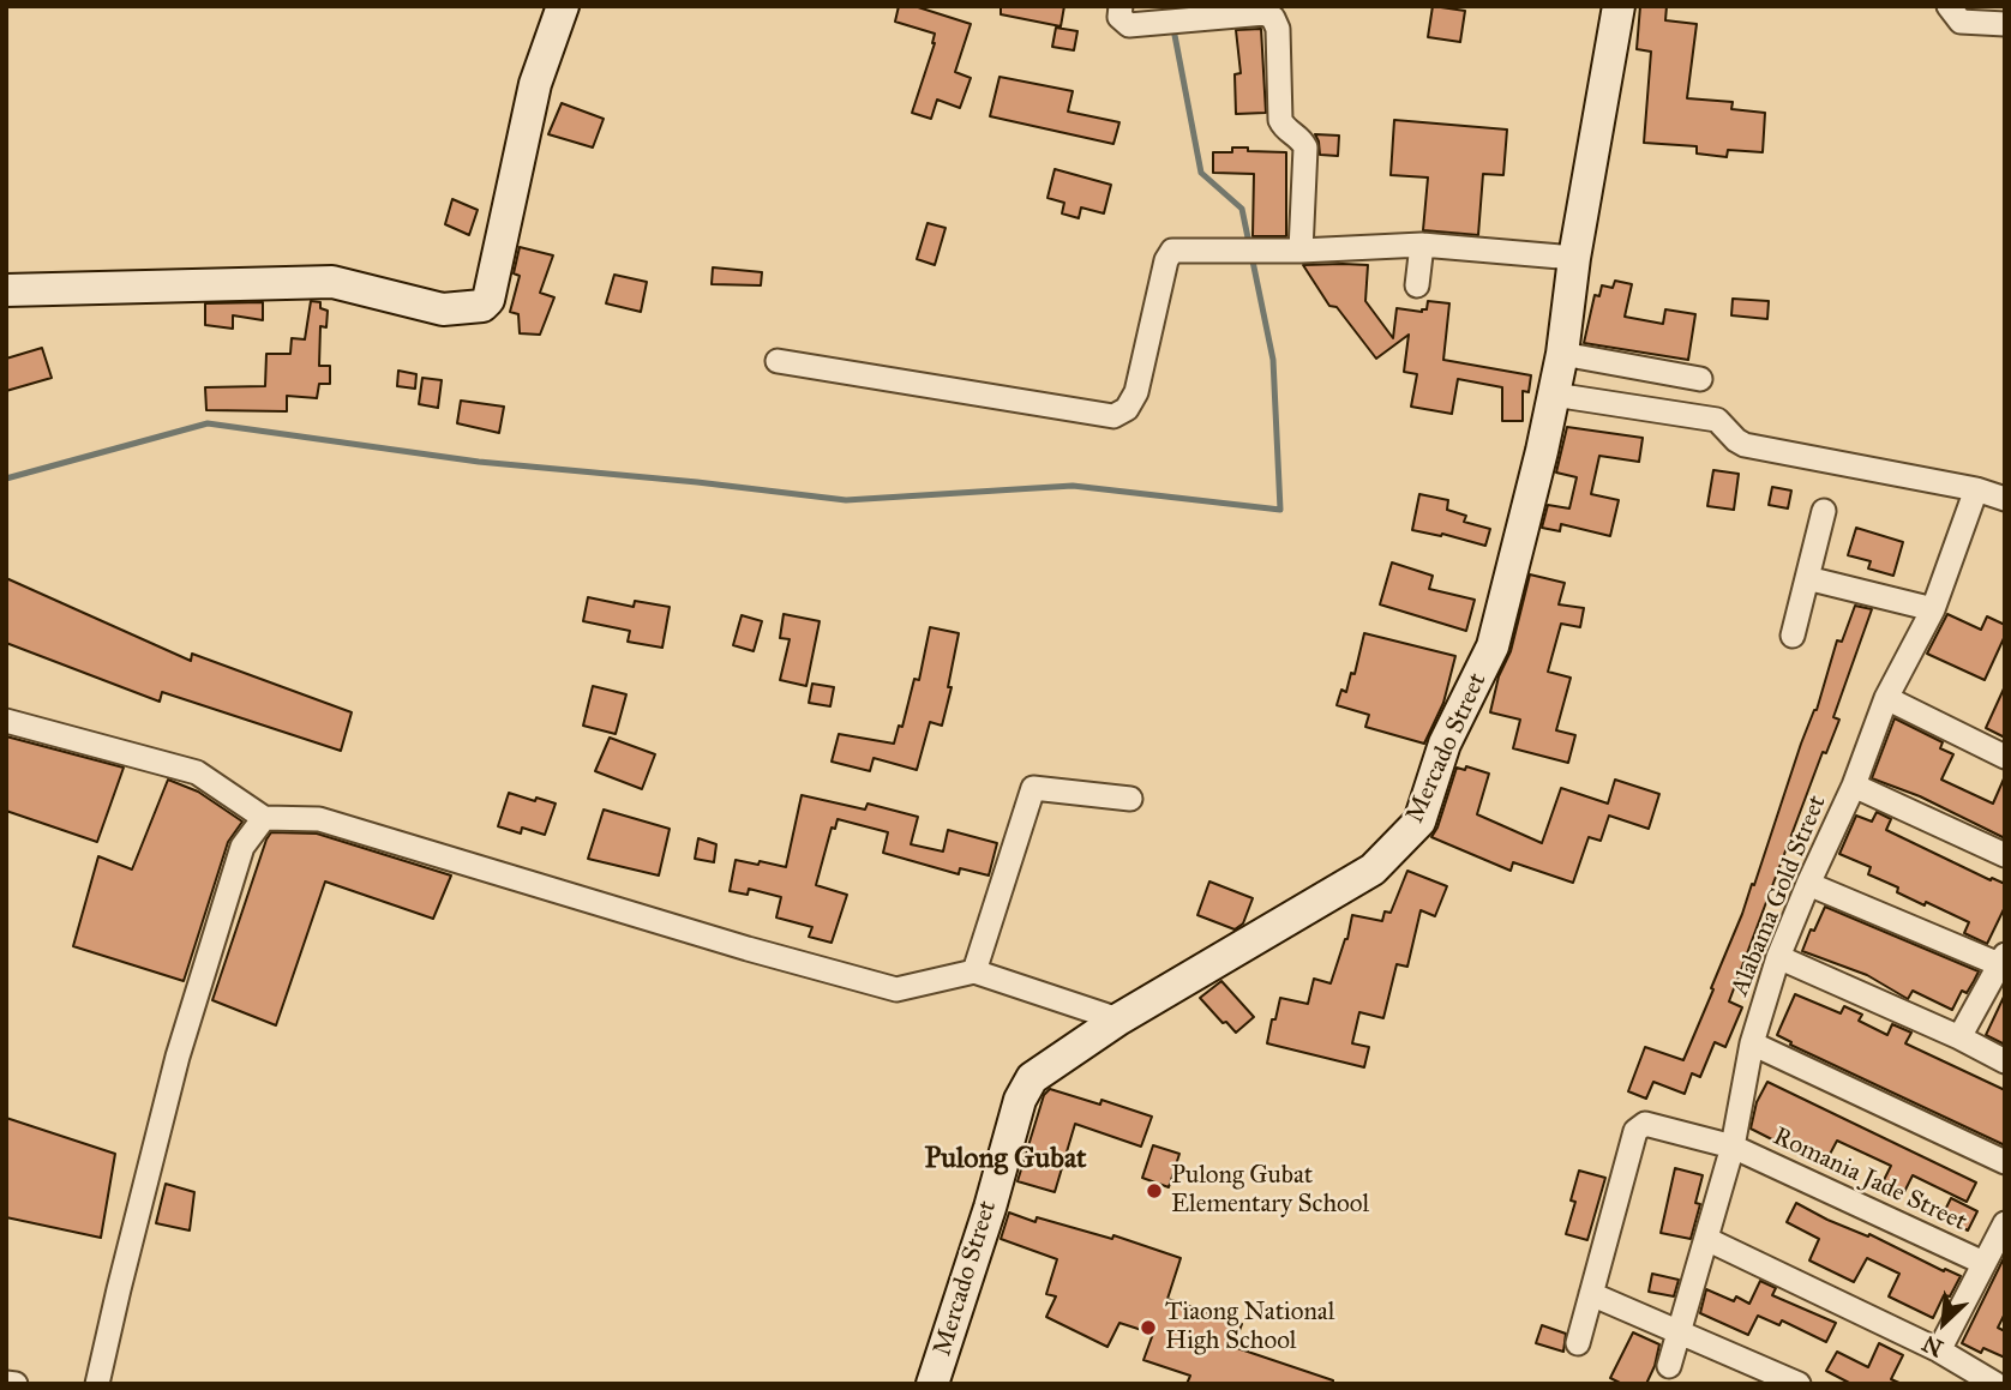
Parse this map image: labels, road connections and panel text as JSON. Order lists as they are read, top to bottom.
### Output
{
  "streets": {
    "street": ["Mercado Street", "Alabama Gold Street", "Romania Jade Street"]
  },
  "crossings": [
    ["Alabama Gold Street", "Romania Jade Street"]
  ],
  "districts": ["Pulong Gubat"],
  "places": ["Pulong Gubat Elementary School", "Tiaong National High School"],
  "north": "bottom left"
}
